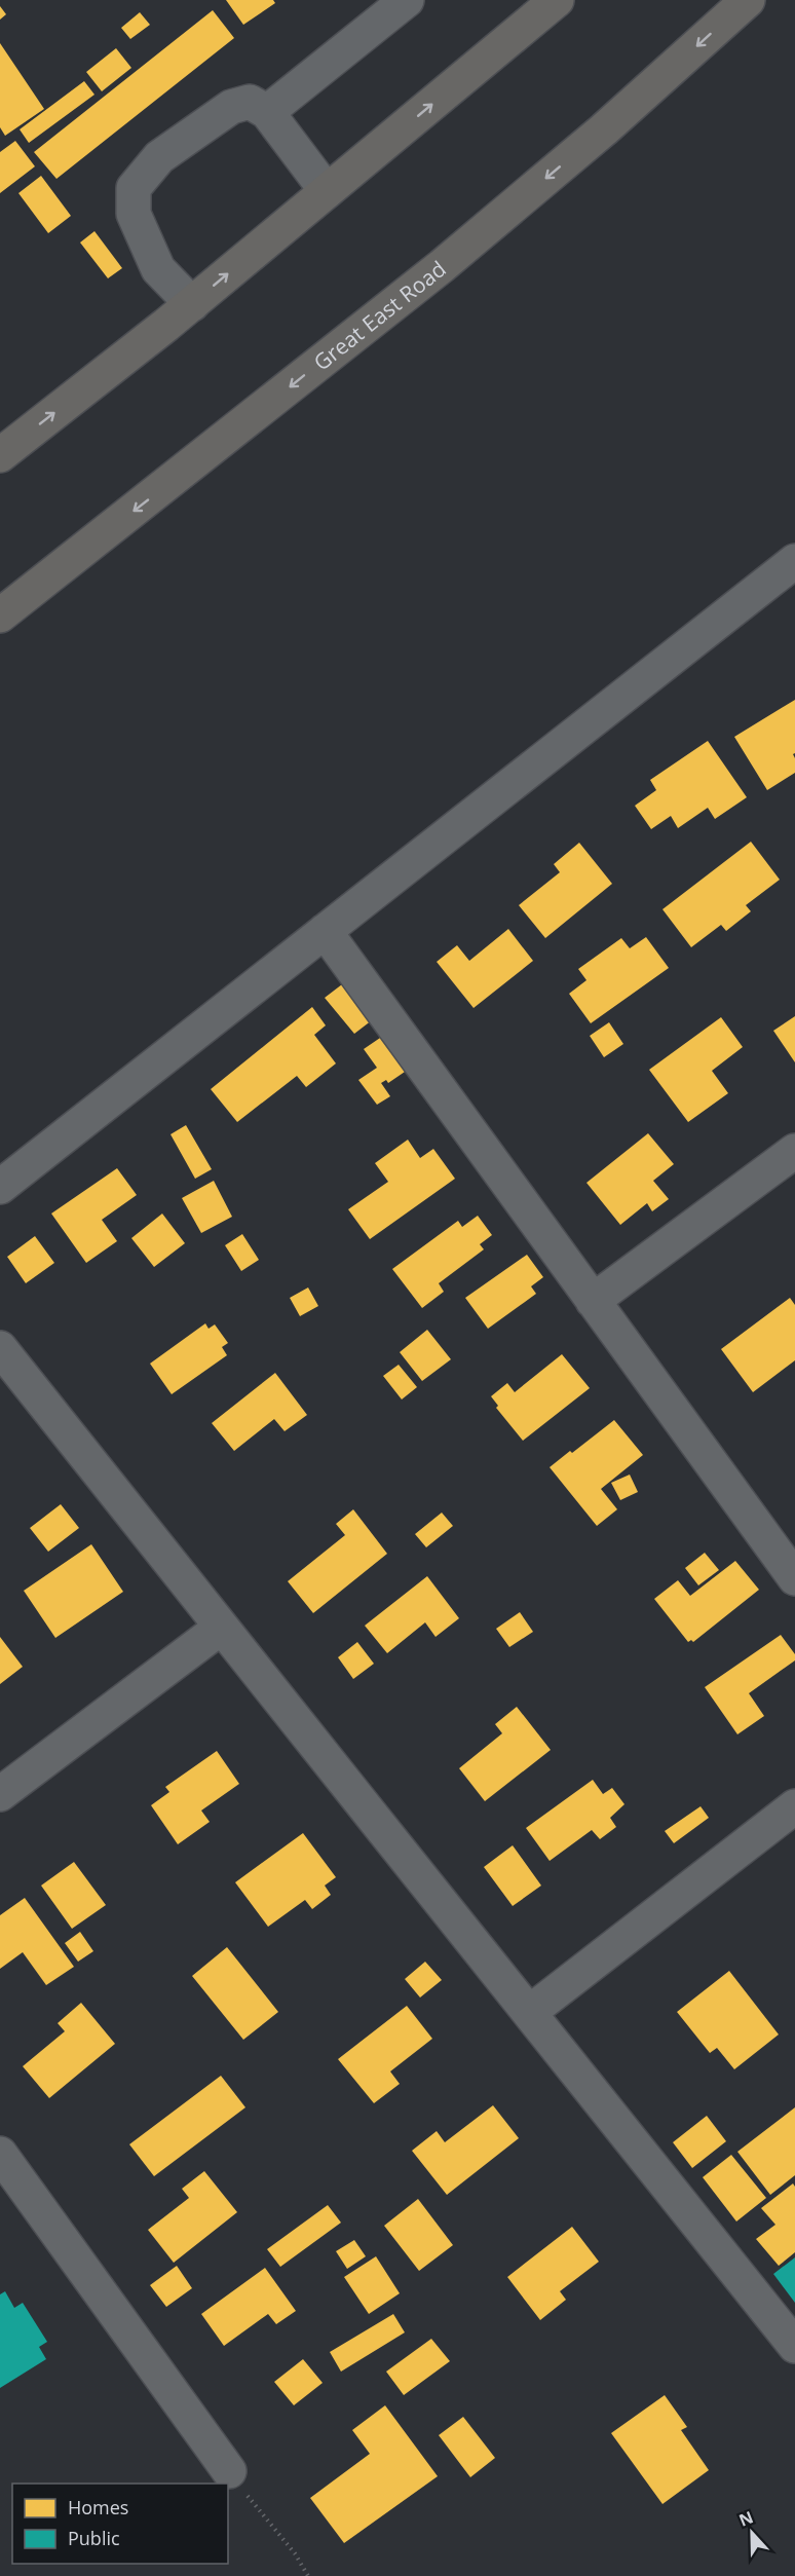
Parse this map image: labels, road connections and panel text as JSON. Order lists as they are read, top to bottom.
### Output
{
  "streets": {
    "main road": ["Great East Road"]
  },
  "legend": ["Homes", "Public"],
  "north": "top"
}
